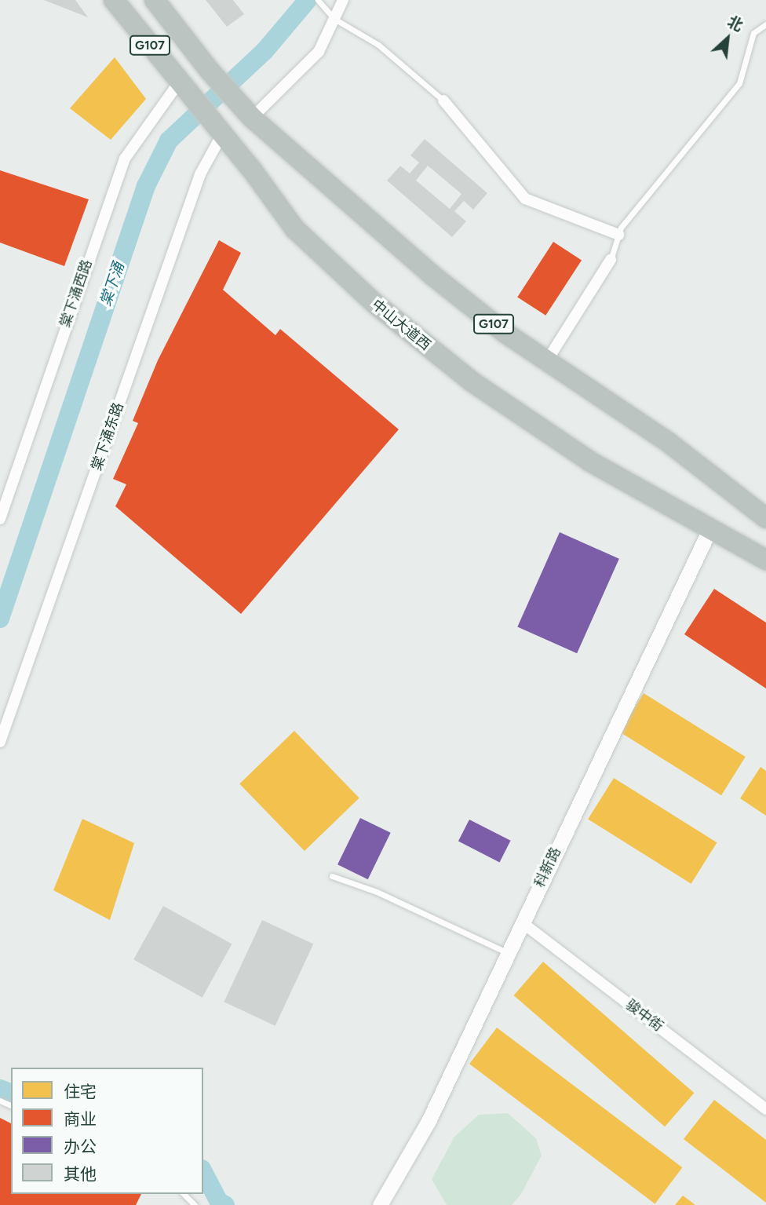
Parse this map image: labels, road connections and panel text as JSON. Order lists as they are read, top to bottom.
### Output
{
  "streets": {
    "highway": ["G107", "中山大道西"],
    "street": [
      "棠下涌西路",
      "棠下涌东路",
      "科新路",
      "骏中街"
    ]
  },
  "crossings": [
    ["棠下涌西路", "中山大道西"],
    ["中山大道西", "棠下涌东路"],
    ["中山大道西", "科新路"],
    ["科新路", "骏中街"]
  ],
  "water": ["棠下涌"],
  "legend": [
    "住宅",
    "商业",
    "办公",
    "其他"
  ],
  "north": "top right"
}
